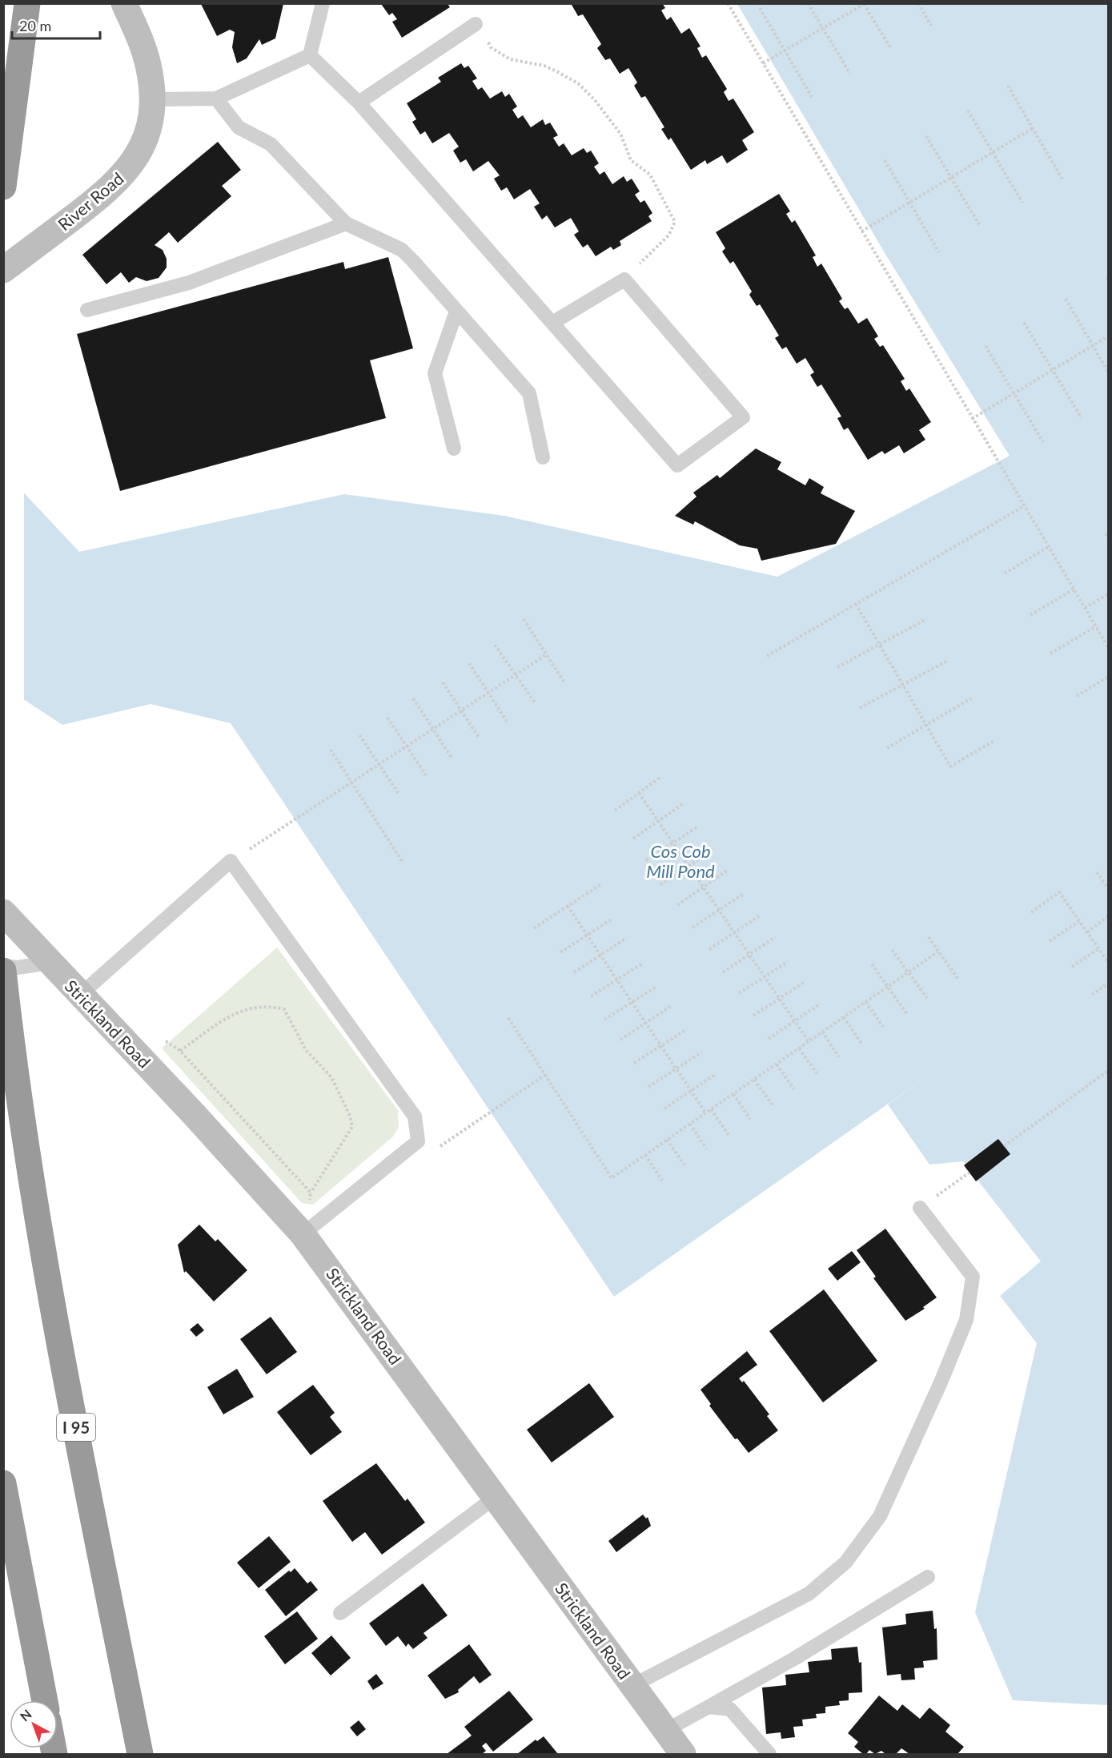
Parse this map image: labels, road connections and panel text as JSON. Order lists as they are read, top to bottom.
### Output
{
  "streets": {
    "highway": ["I 95"],
    "main road": ["River Road", "Strickland Road"]
  },
  "water": ["Cos Cob Mill Pond"],
  "scale_bar": "20 m",
  "north": "top left"
}
